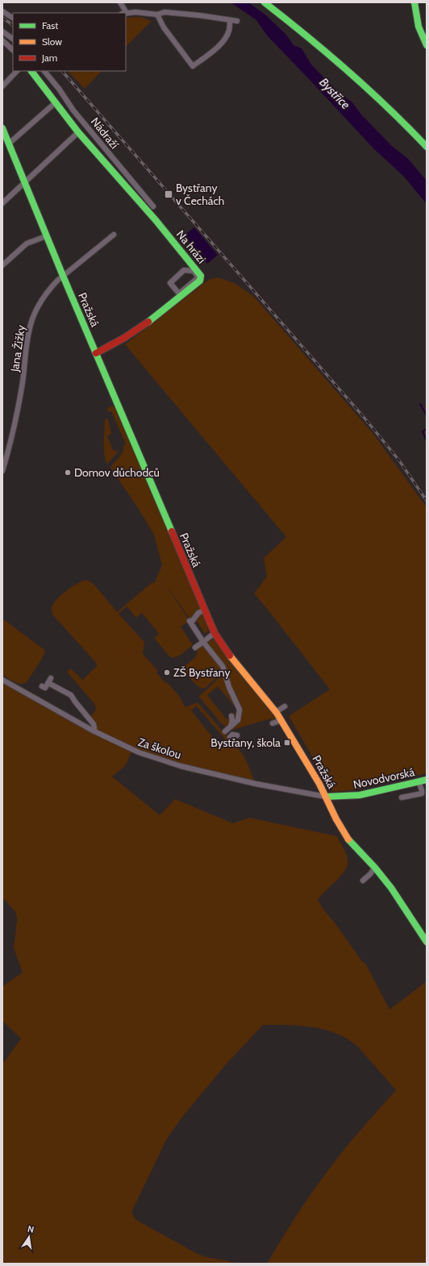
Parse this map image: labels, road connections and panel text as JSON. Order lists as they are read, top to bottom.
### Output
{
  "streets": {
    "street": [
      "Nádraží",
      "Na hrázi",
      "Pražská",
      "Jana Žižky",
      "Za školou",
      "Novodvorská"
    ]
  },
  "crossings": [
    ["Na hrázi", "Pražská"],
    ["Pražská", "Jana Žižky"],
    ["Pražská", "Za školou"],
    ["Pražská", "Novodvorská"],
    ["Za školou", "Novodvorská"]
  ],
  "water": ["Bystřice"],
  "places": {
    "transit": ["Bystřany v Čechách", "Bystřany, škola"],
    "other": ["Domov důchodců", "ZŠ Bystřany"]
  },
  "legend": ["Fast", "Slow", "Jam"],
  "north": "top"
}
